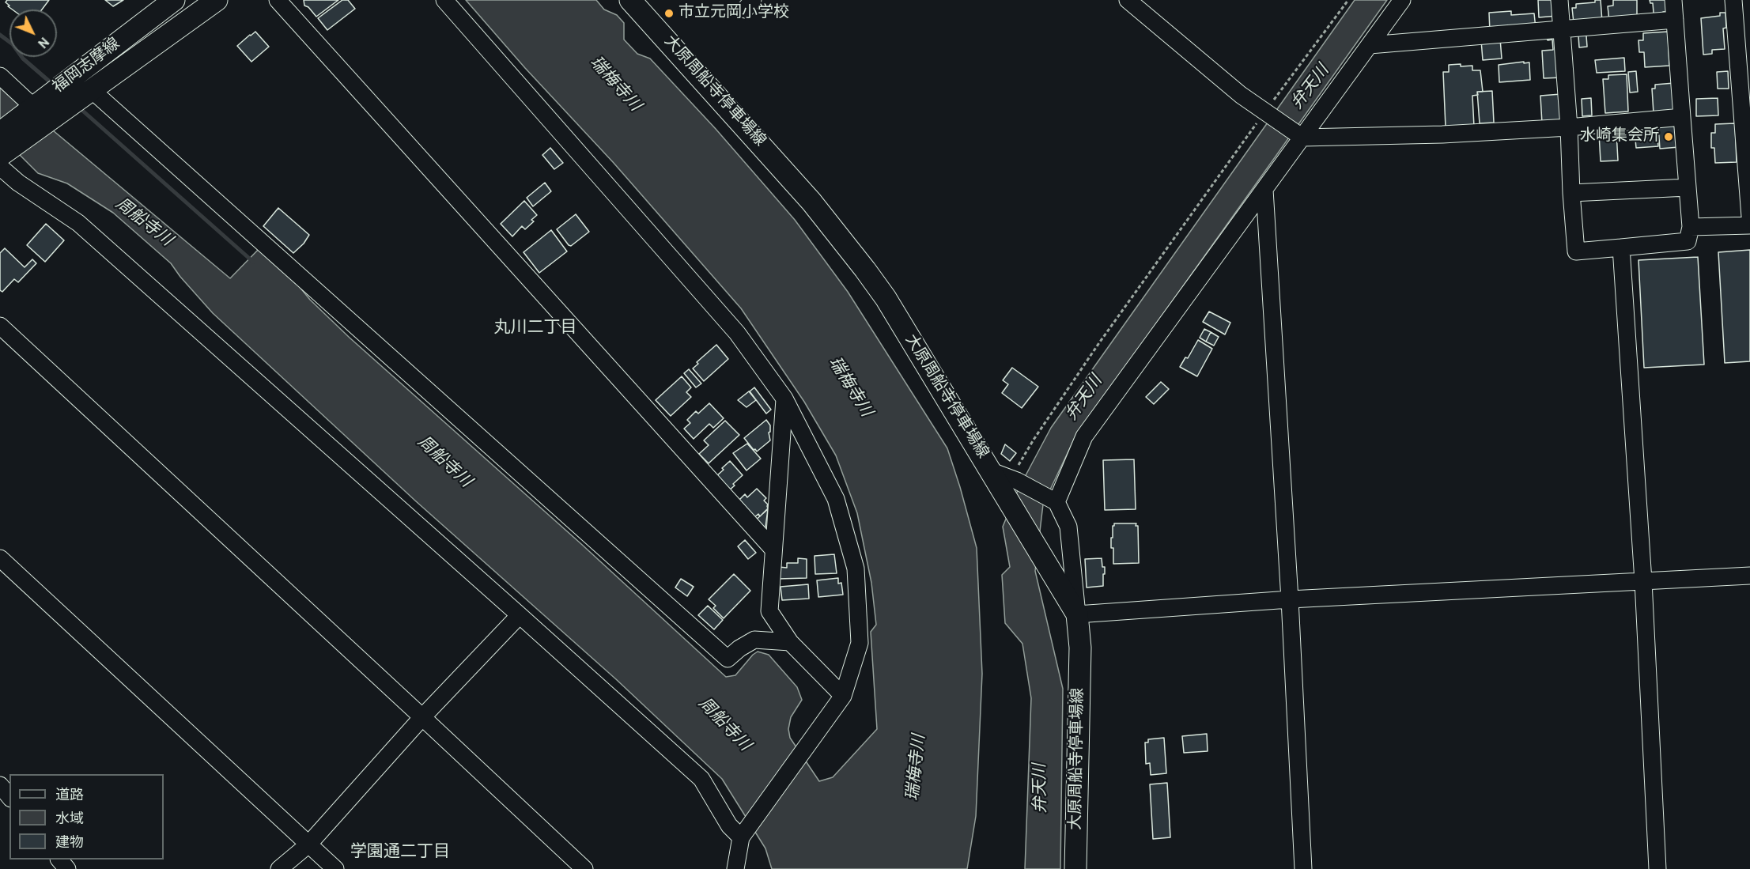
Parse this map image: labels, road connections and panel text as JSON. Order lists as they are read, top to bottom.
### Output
{
  "streets": {
    "main road": ["福岡志摩線", "大原周船寺停車場線"]
  },
  "districts": ["丸川二丁目", "学園通二丁目"],
  "water": ["瑞梅寺川", "弁天川", "周船寺川"],
  "places": ["市立元岡小学校", "水崎集会所"],
  "legend": ["道路", "水域", "建物"],
  "north": "bottom right"
}
